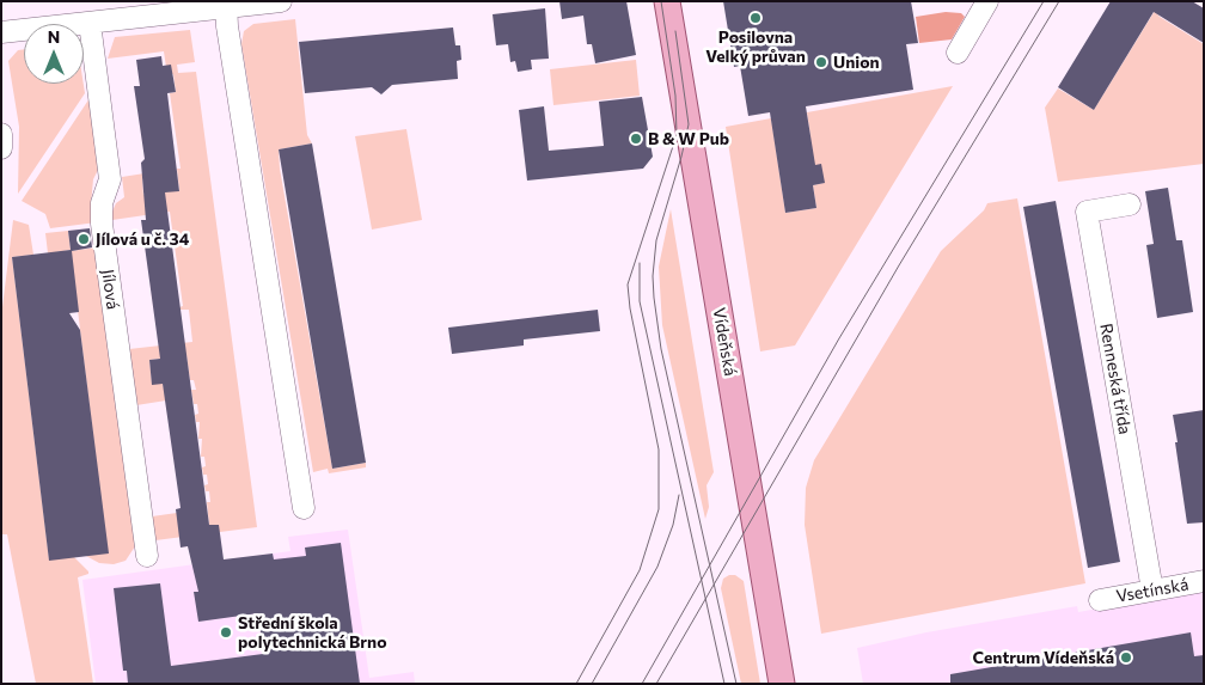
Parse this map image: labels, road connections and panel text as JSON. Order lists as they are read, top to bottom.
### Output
{
  "streets": {
    "main road": ["Vídeňská"],
    "street": ["Jílová", "Renneská třída", "Vsetínská"]
  },
  "crossings": [
    ["Renneská třída", "Vsetínská"]
  ],
  "places": [
    "Posilovna Velký průvan",
    "Union",
    "B & W Pub",
    "Jílová u č. 34",
    "Střední škola polytechnická Brno",
    "Centrum Vídeňská"
  ],
  "north": "top"
}
